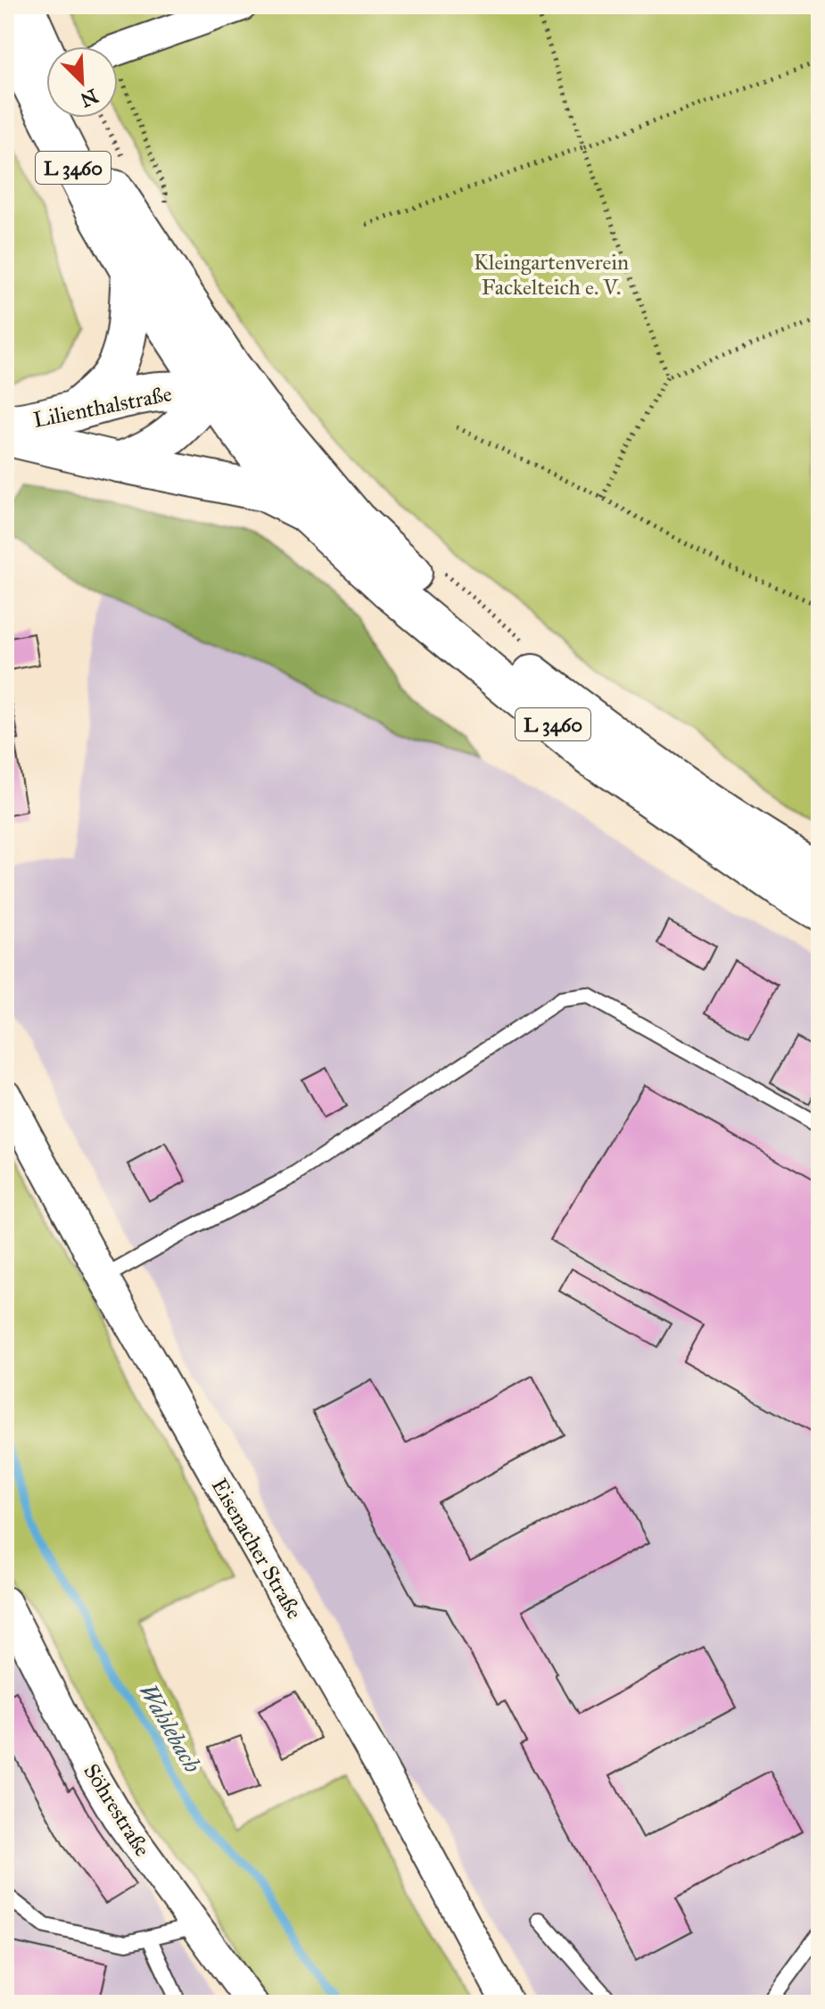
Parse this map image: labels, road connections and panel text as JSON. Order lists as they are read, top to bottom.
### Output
{
  "streets": {
    "main road": ["L 3460", "Lilienthalstraße"],
    "street": ["Eisenacher Straße", "Söhrestraße"]
  },
  "crossings": [
    ["L 3460", "Lilienthalstraße"]
  ],
  "water": ["Wahlebach"],
  "parks": ["Kleingartenverein Fackelteich e. V."],
  "north": "bottom right"
}
